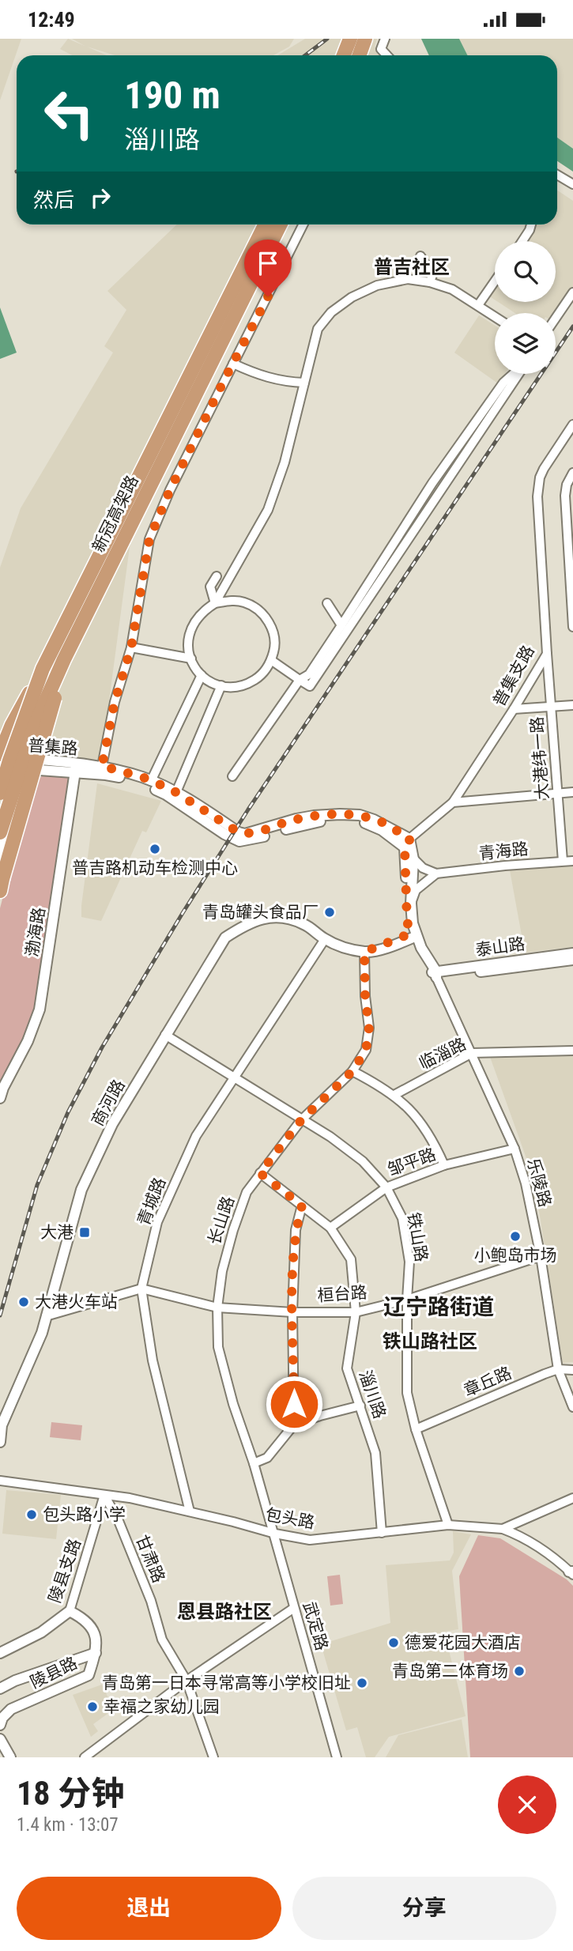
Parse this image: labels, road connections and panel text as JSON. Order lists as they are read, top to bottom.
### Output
{
  "streets": {
    "highway": ["新冠高架路"],
    "street": [
      "普集支路",
      "普集路",
      "大港纬一路",
      "青海路",
      "渤海路",
      "泰山路",
      "临淄路",
      "商河路",
      "邹平路",
      "乐陵路",
      "青城路",
      "长山路",
      "铁山路",
      "桓台路",
      "章丘路",
      "淄川路",
      "包头路",
      "甘肃路",
      "陵县支路",
      "武定路",
      "陵县路"
    ]
  },
  "crossings": [
    ["普集支路", "普集路"],
    ["普集支路", "大港纬一路"],
    ["普集支路", "乐陵路"],
    ["普集路", "渤海路"],
    ["普集路", "乐陵路"],
    ["大港纬一路", "青海路"],
    ["泰山路", "乐陵路"],
    ["临淄路", "乐陵路"],
    ["商河路", "乐陵路"],
    ["商河路", "青城路"],
    ["商河路", "长山路"],
    ["商河路", "铁山路"],
    ["邹平路", "乐陵路"],
    ["邹平路", "铁山路"],
    ["邹平路", "淄川路"],
    ["乐陵路", "桓台路"],
    ["乐陵路", "章丘路"],
    ["青城路", "铁山路"],
    ["青城路", "桓台路"],
    ["青城路", "包头路"],
    ["长山路", "铁山路"],
    ["长山路", "桓台路"],
    ["长山路", "淄川路"],
    ["长山路", "包头路"],
    ["长山路", "武定路"],
    ["铁山路", "桓台路"],
    ["铁山路", "章丘路"],
    ["铁山路", "包头路"],
    ["桓台路", "淄川路"],
    ["淄川路", "包头路"],
    ["包头路", "甘肃路"],
    ["包头路", "陵县支路"],
    ["包头路", "武定路"],
    ["甘肃路", "陵县支路"],
    ["陵县支路", "陵县路"]
  ],
  "districts": [
    "普吉社区",
    "辽宁路街道",
    "铁山路社区",
    "恩县路社区"
  ],
  "places": {
    "other": [
      "普吉路机动车检测中心",
      "青岛罐头食品厂",
      "小鲍岛市场",
      "大港火车站",
      "包头路小学",
      "德爱花园大酒店",
      "青岛第二体育场",
      "青岛第一日本寻常高等小学校旧址",
      "幸福之家幼儿园"
    ],
    "transit": ["大港"]
  },
  "page": {
    "status": "12:49",
    "turn": ["190 m", "淄川路"],
    "then": "然后",
    "heading": ["18 分钟", "1.4 km · 13:07"],
    "buttons": ["退出", "分享"]
  }
}
